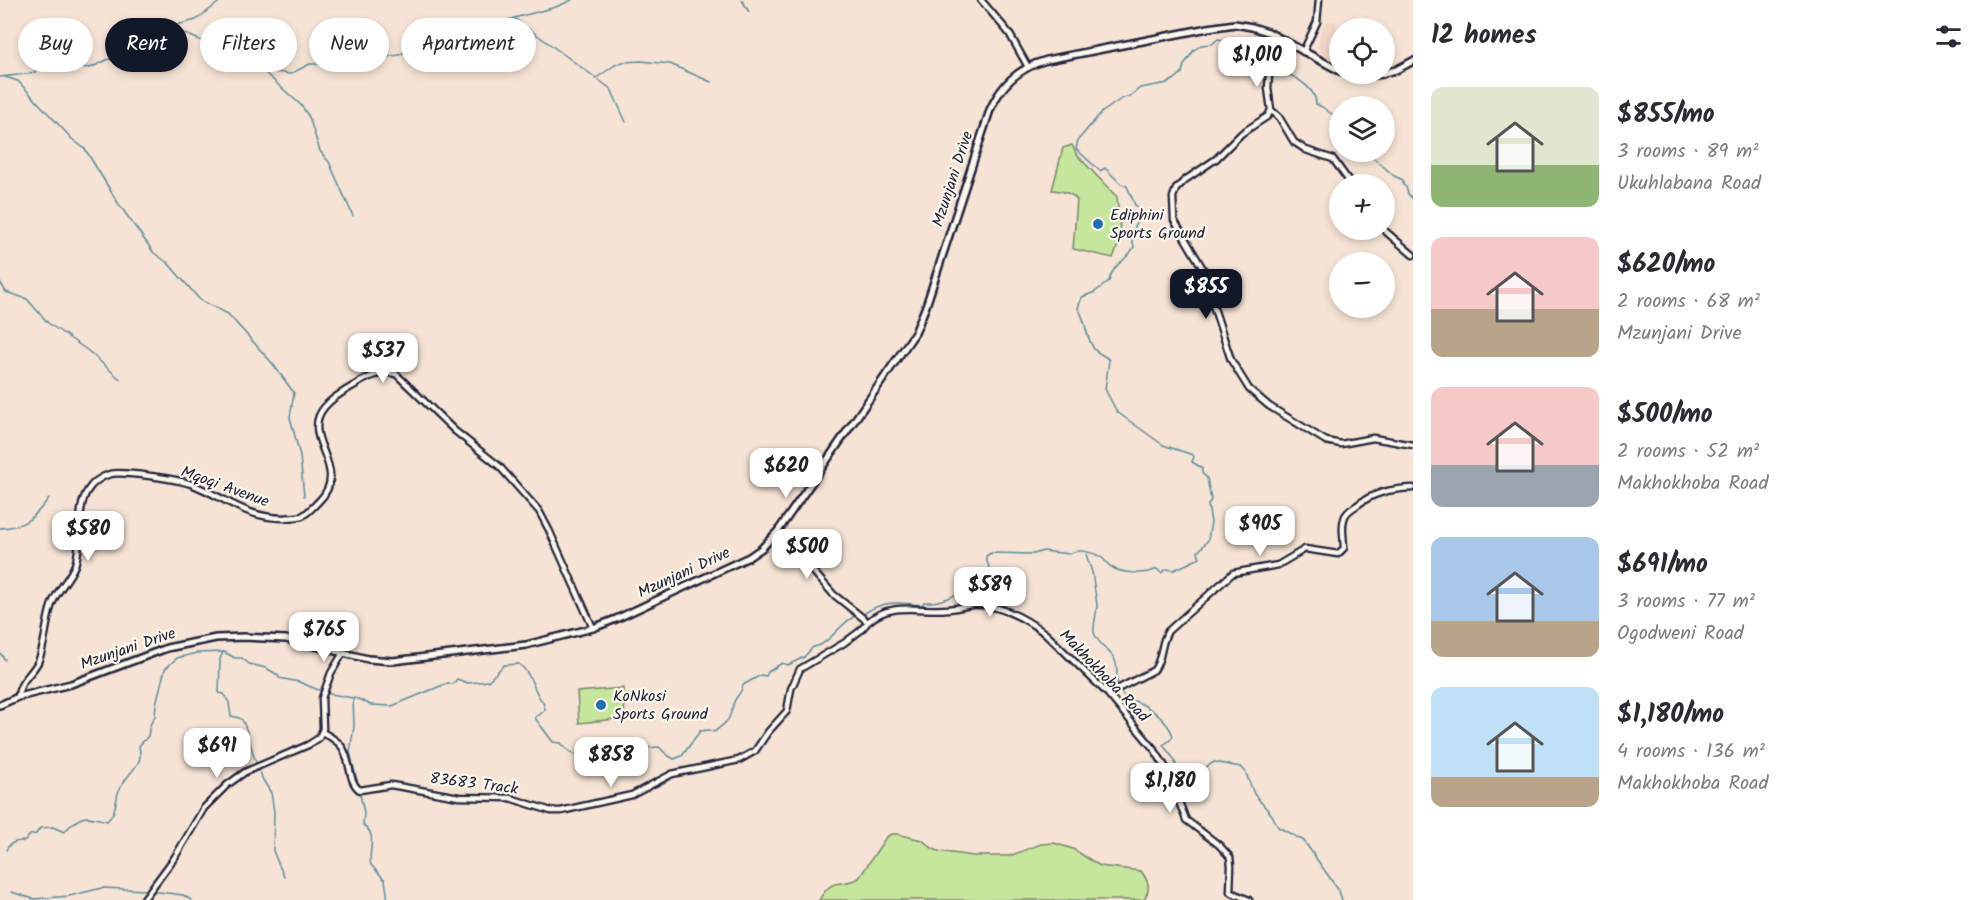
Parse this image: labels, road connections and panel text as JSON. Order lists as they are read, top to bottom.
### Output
{
  "streets": {
    "main road": ["Mzunjani Drive"],
    "street": ["Mqoqi Avenue", "Makhokhoba Road", "83683 Track"]
  },
  "crossings": [
    ["Mzunjani Drive", "Mqoqi Avenue"],
    ["Makhokhoba Road", "83683 Track"]
  ],
  "places": ["Ediphini Sports Ground", "KoNkosi Sports Ground"],
  "page": {
    "heading": "12 homes",
    "map_buttons": ["+", "−"],
    "chip": [
      "Buy",
      "Rent",
      "Filters",
      "New",
      "Apartment"
    ],
    "price": [
      "$1,010",
      "$855",
      "$537",
      "$620",
      "$905",
      "$580",
      "$500",
      "$589",
      "$765",
      "$691",
      "$858",
      "$1,180"
    ],
    "list": [
      {
        "name": "$855/mo",
        "note": "3 rooms · 89 m² · Ukuhlabana Road"
      },
      {
        "name": "$620/mo",
        "note": "2 rooms · 68 m² · Mzunjani Drive"
      },
      {
        "name": "$500/mo",
        "note": "2 rooms · 52 m² · Makhokhoba Road"
      },
      {
        "name": "$691/mo",
        "note": "3 rooms · 77 m² · Ogodweni Road"
      },
      {
        "name": "$1,180/mo",
        "note": "4 rooms · 136 m² · Makhokhoba Road"
      }
    ]
  }
}
